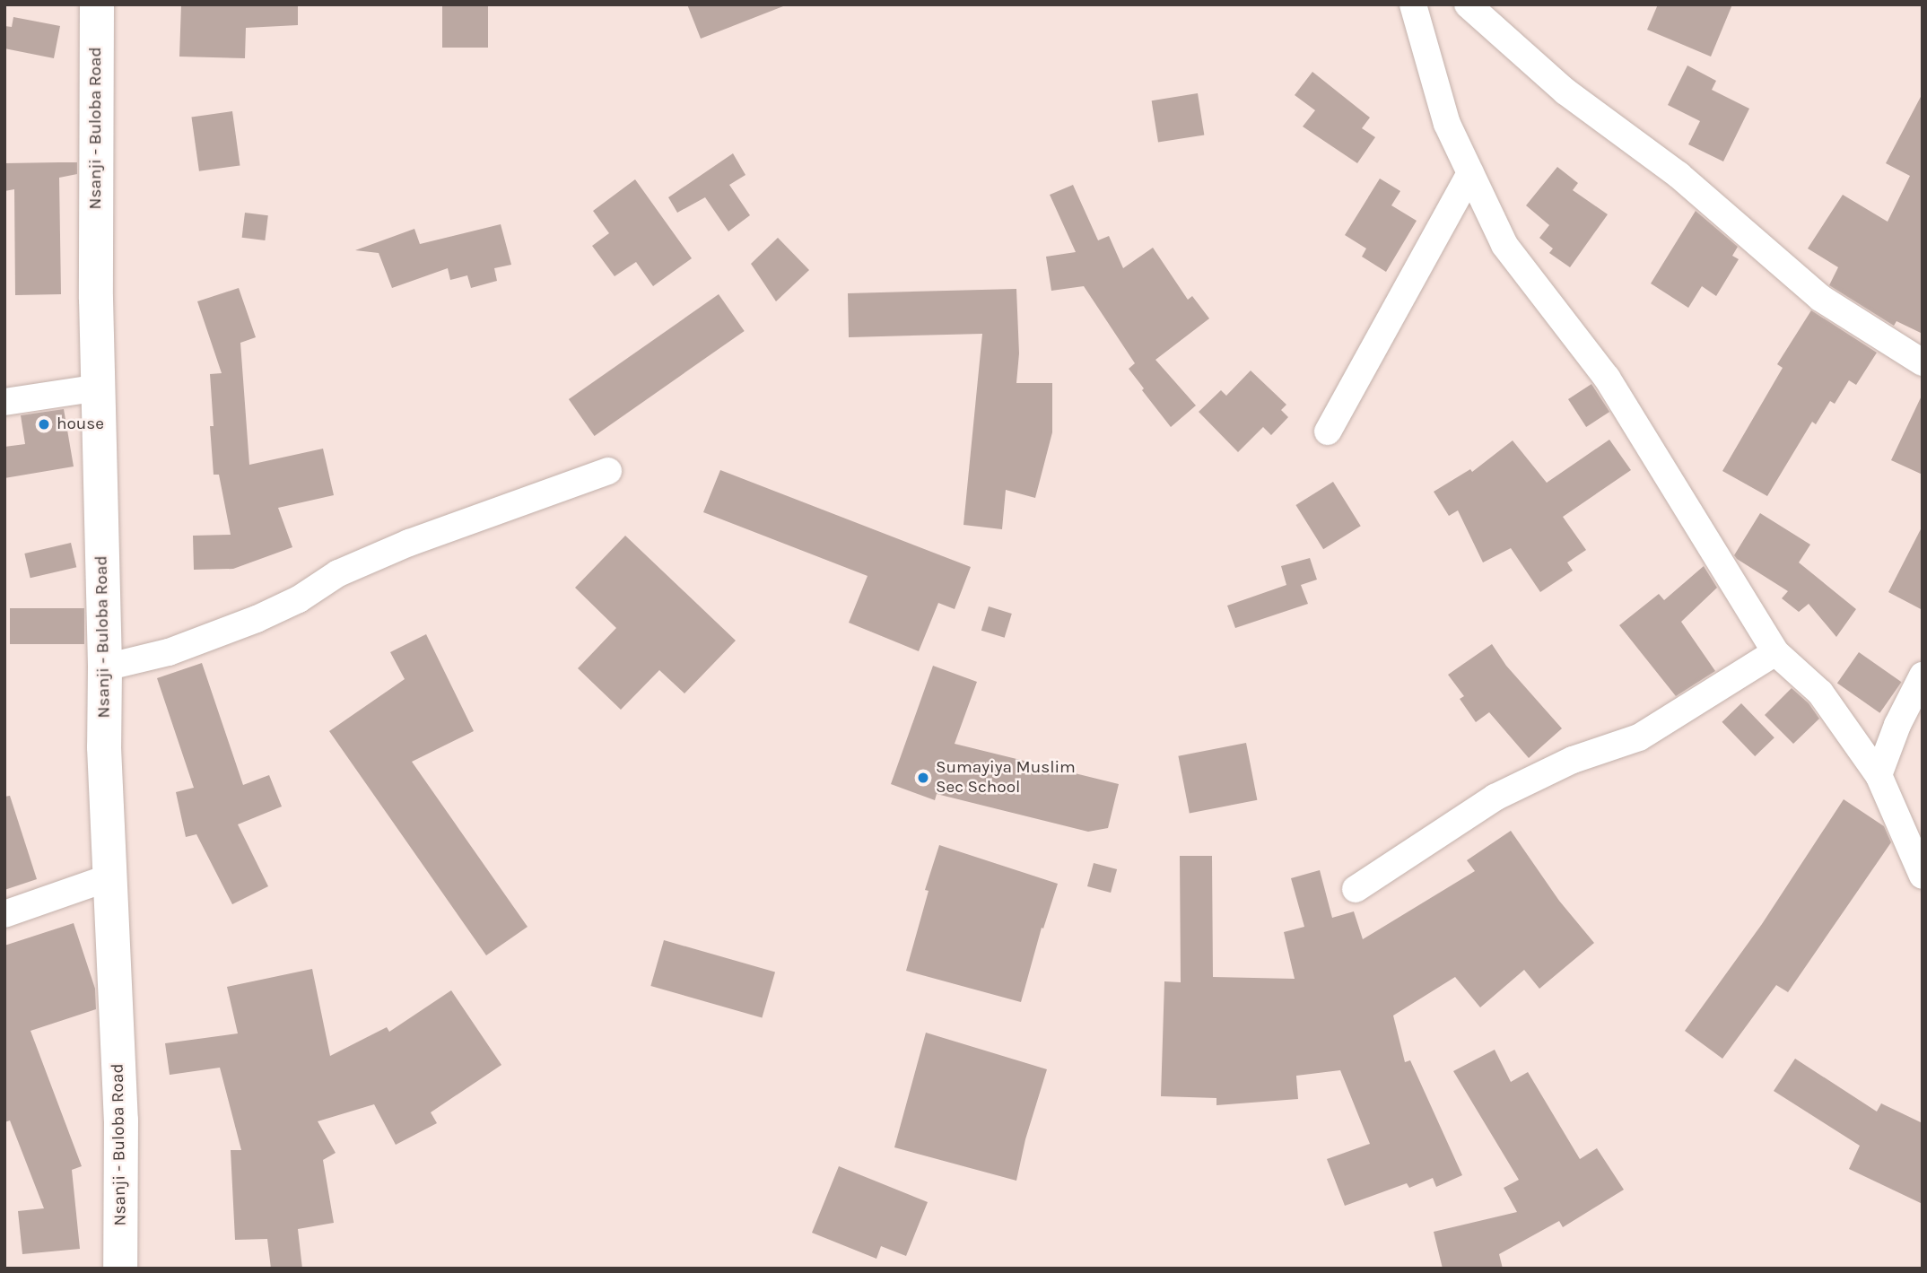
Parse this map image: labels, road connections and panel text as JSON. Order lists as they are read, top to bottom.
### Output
{
  "streets": {
    "main road": ["Nsanji - Buloba Road"]
  },
  "places": ["house", "Sumayiya Muslim Sec School"]
}
